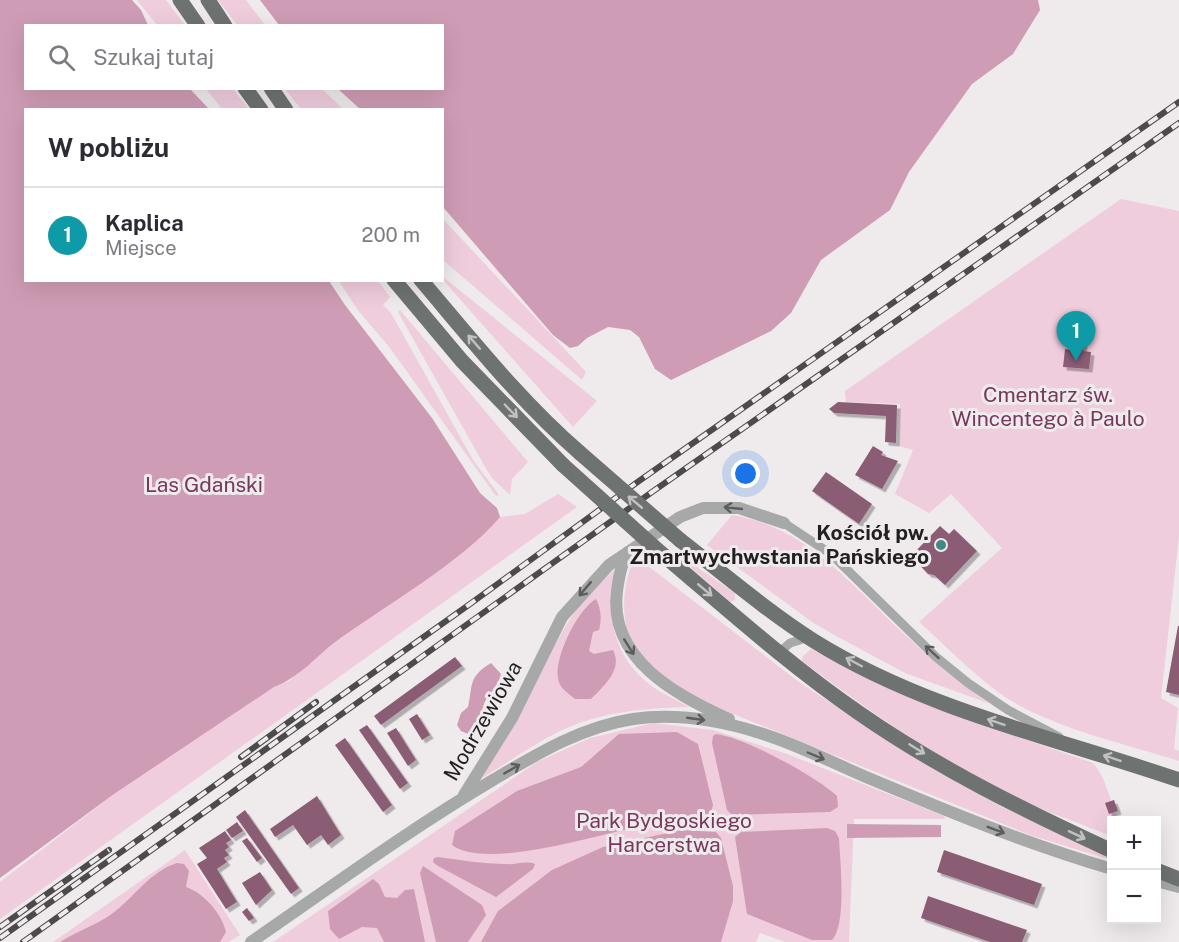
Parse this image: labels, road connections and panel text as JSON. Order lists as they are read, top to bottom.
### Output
{
  "streets": {
    "street": ["Modrzewiowa"]
  },
  "one_way": ["Modrzewiowa"],
  "parks": ["Cmentarz św. Wincentego à Paulo", "Las Gdański", "Park Bydgoskiego Harcerstwa"],
  "places": ["Kościół pw. Zmartwychwstania Pańskiego"],
  "page": {
    "search": "Szukaj tutaj",
    "heading": "W pobliżu",
    "list": [
      {
        "mark": "1",
        "name": "Kaplica",
        "note": "Miejsce",
        "value": "200 m"
      }
    ],
    "pins": "1",
    "map_buttons": ["+", "−"]
  }
}
